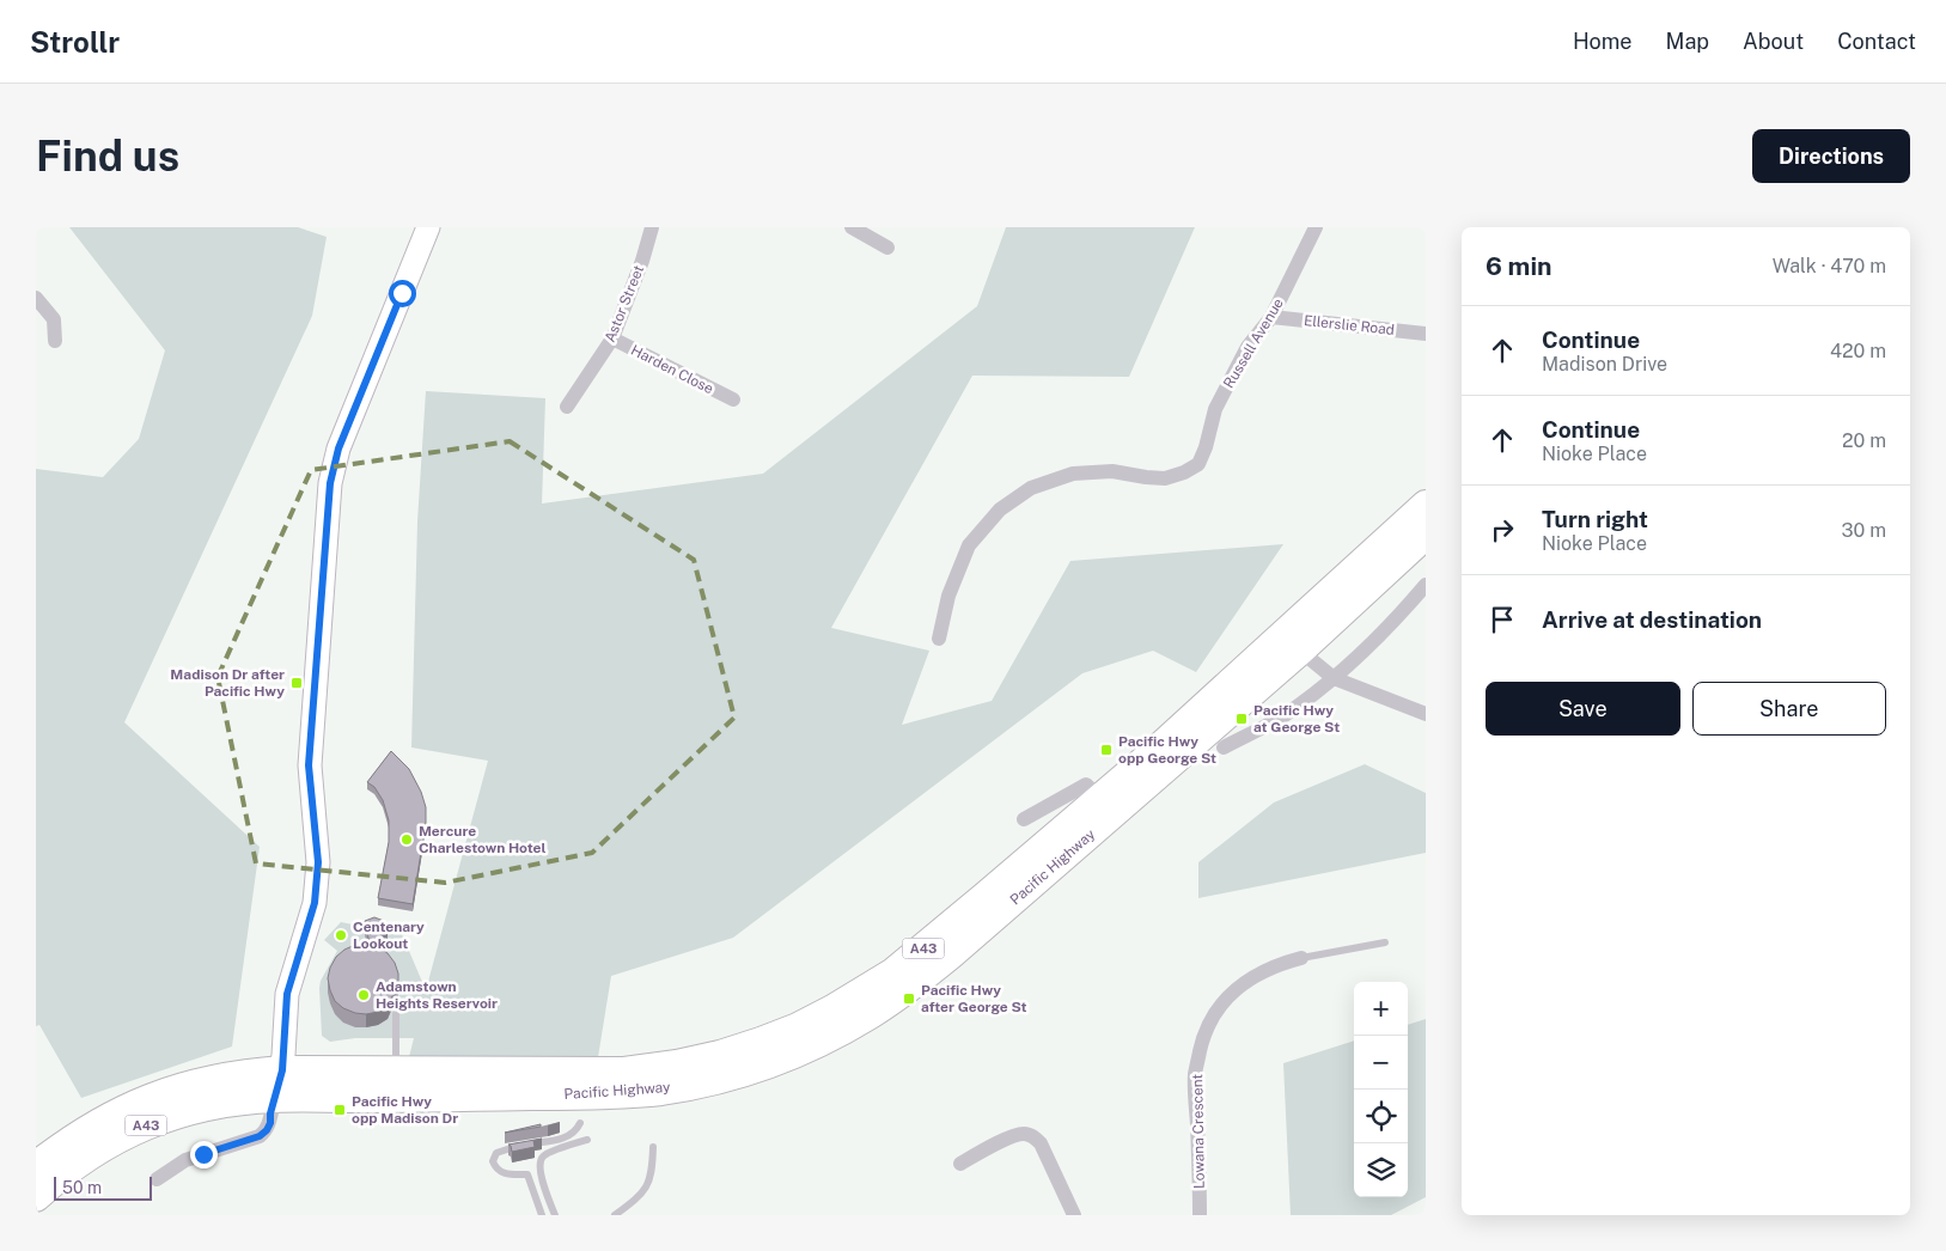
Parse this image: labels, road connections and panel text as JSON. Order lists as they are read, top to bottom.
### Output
{
  "streets": {
    "highway": ["Pacific Highway", "A43"],
    "street": [
      "Astor Street",
      "Ellerslie Road",
      "Russell Avenue",
      "Harden Close",
      "Lowana Crescent"
    ]
  },
  "crossings": [
    ["Astor Street", "Harden Close"],
    ["Ellerslie Road", "Russell Avenue"]
  ],
  "places": {
    "transit": [
      "Madison Dr after Pacific Hwy",
      "Pacific Hwy at George St",
      "Pacific Hwy opp George St",
      "Pacific Hwy after George St",
      "Pacific Hwy opp Madison Dr"
    ],
    "other": ["Mercure Charlestown Hotel", "Centenary Lookout", "Adamstown Heights Reservoir"]
  },
  "scale_bar": "50 m",
  "page": {
    "header": "Strollr",
    "nav": [
      "Home",
      "Map",
      "About",
      "Contact"
    ],
    "buttons": [
      "Directions",
      ["Save", "Share"]
    ],
    "title": "Find us",
    "heading": ["6 min", "Walk · 470 m"],
    "list": [
      ["Continue", "Madison Drive", "420 m"],
      ["Continue", "Nioke Place", "20 m"],
      ["Turn right", "Nioke Place", "30 m"],
      "Arrive at destination"
    ],
    "map_buttons": ["+", "−"],
    "scale": "50 m"
  }
}
